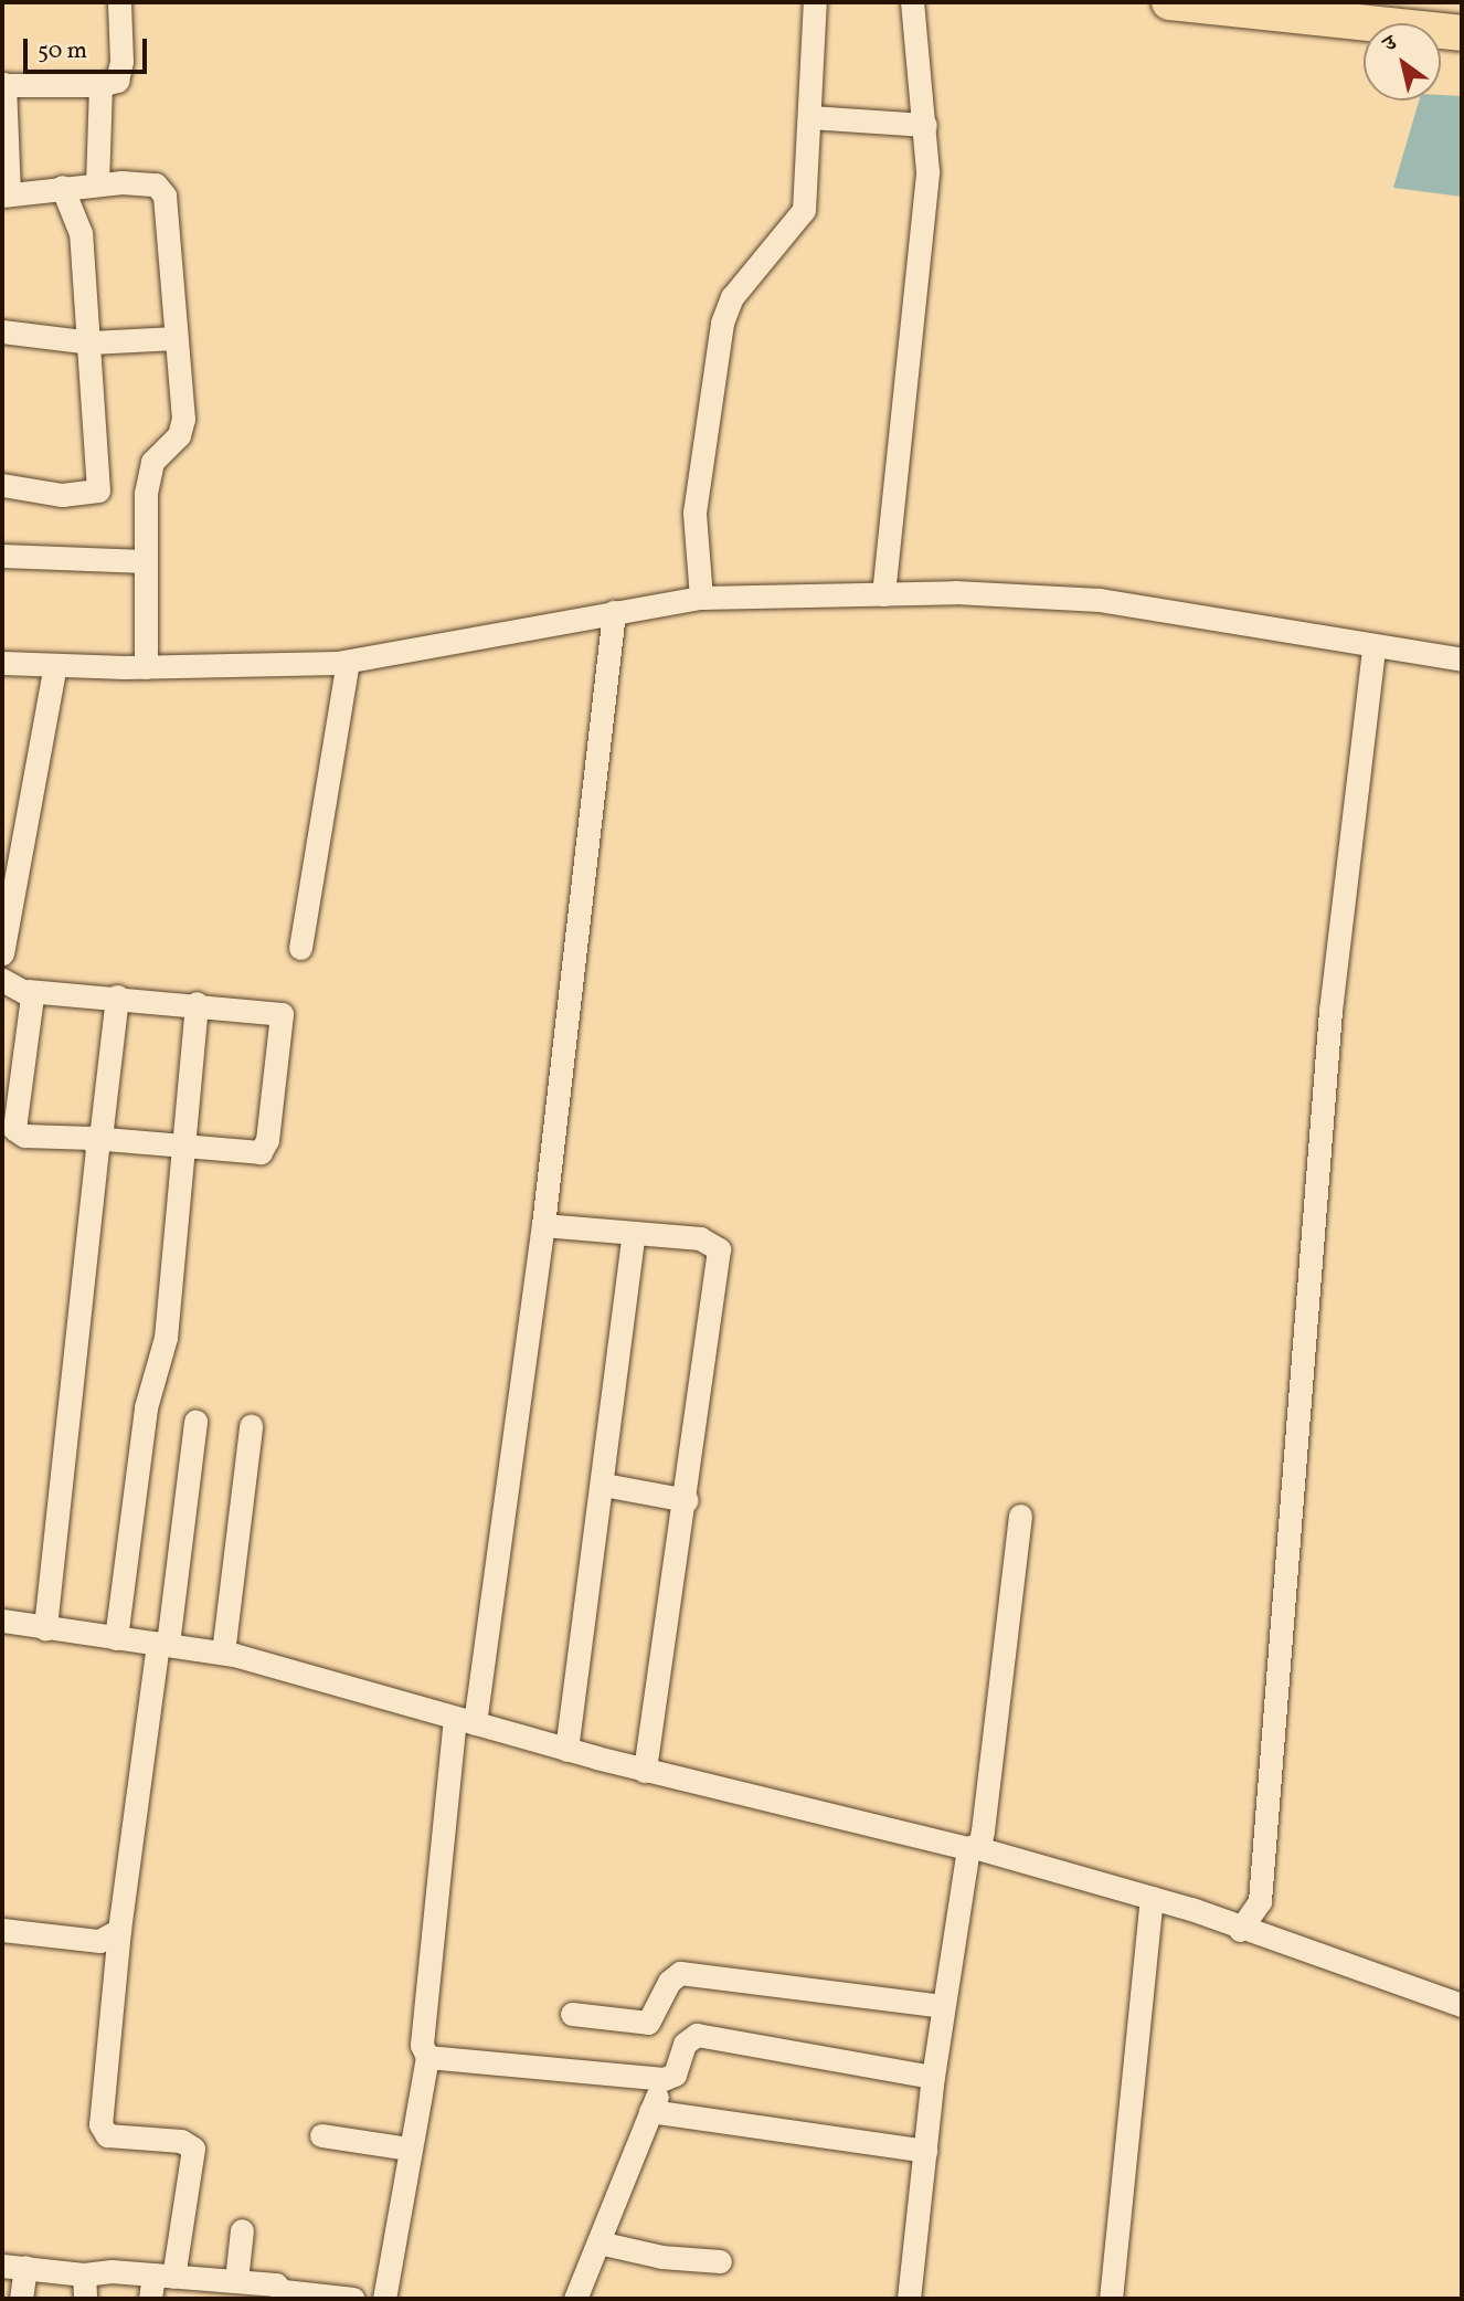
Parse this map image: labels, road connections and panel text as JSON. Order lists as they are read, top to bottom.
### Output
{
  "scale_bar": "50 m",
  "north": "top left"
}
